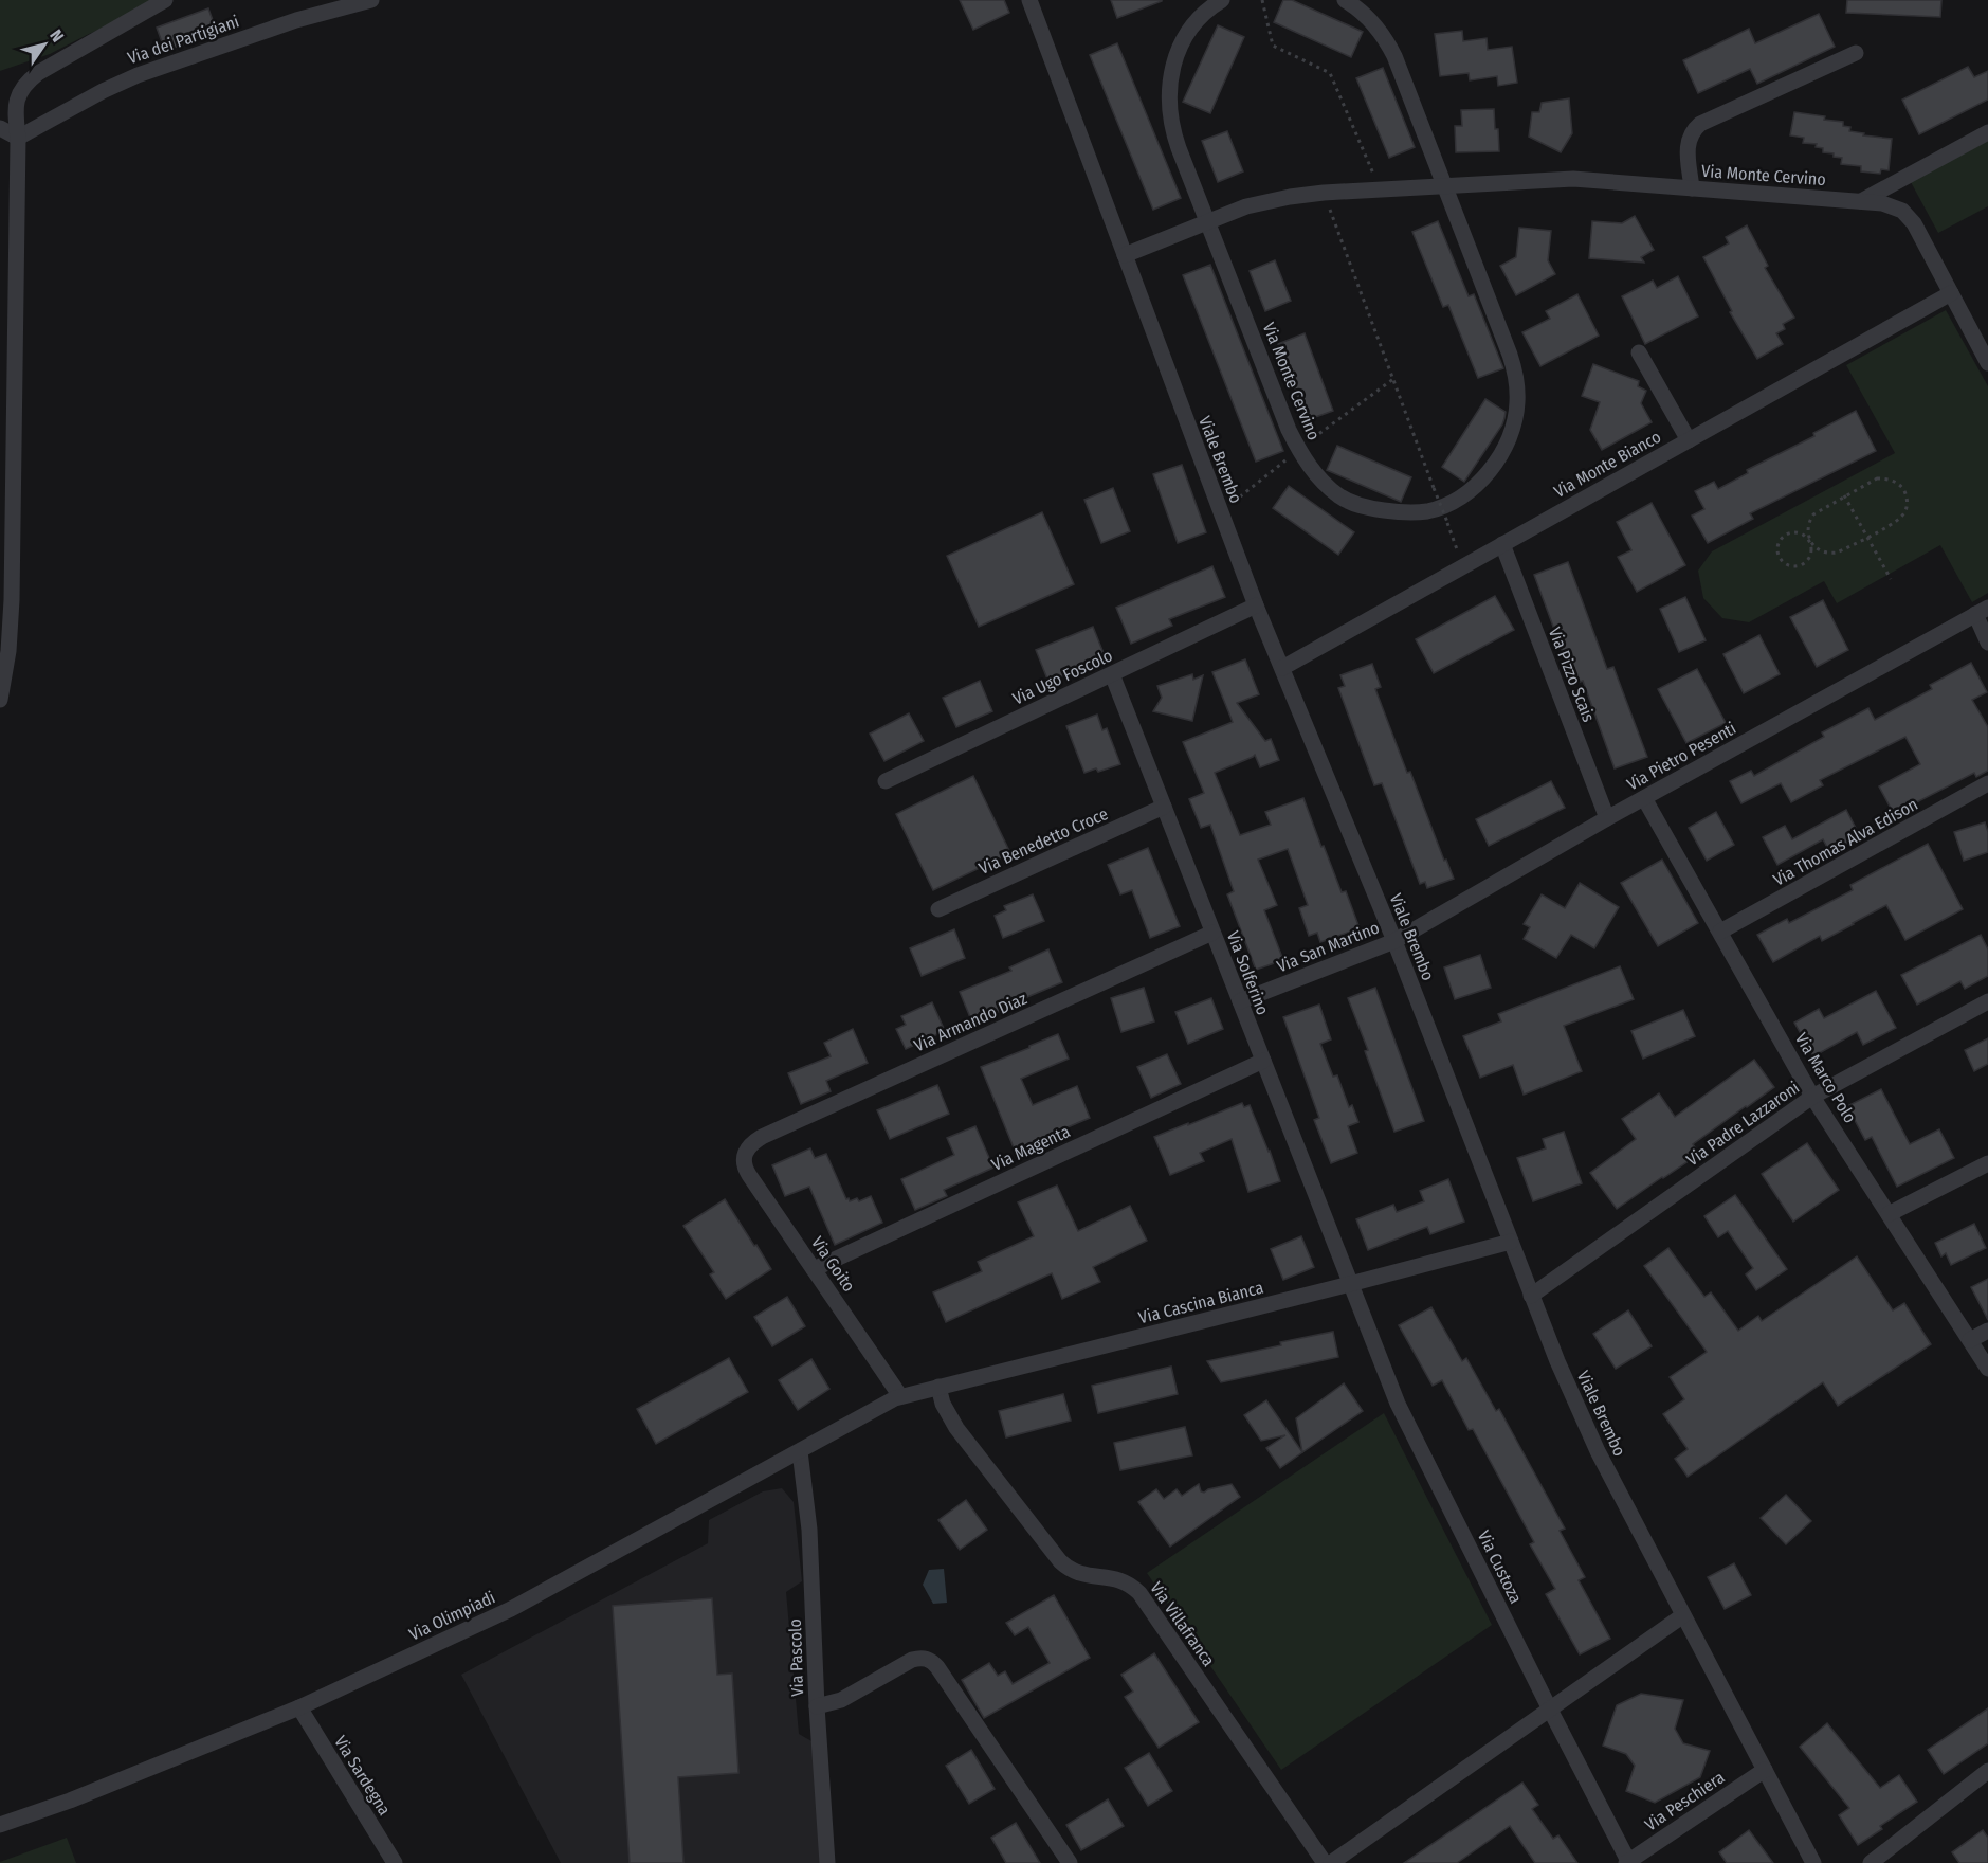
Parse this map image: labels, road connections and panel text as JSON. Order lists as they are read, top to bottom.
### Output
{
  "streets": {
    "street": [
      "Via dei Partigiani",
      "Via Monte Cervino",
      "Viale Brembo",
      "Via Monte Bianco",
      "Via Pizzo Scais",
      "Via Ugo Foscolo",
      "Via Pietro Pesenti",
      "Via Benedetto Croce",
      "Via Thomas Alva Edison",
      "Via San Martino",
      "Via Solferino",
      "Via Armando Diaz",
      "Via Marco Polo",
      "Via Padre Lazzaroni",
      "Via Magenta",
      "Via Goito",
      "Via Cascina Bianca",
      "Via Custoza",
      "Via Olimpiadi",
      "Via Villafranca",
      "Via Pascolo",
      "Via Sardegna",
      "Via Peschiera"
    ]
  },
  "crossings": [
    ["Via Monte Cervino", "Viale Brembo"],
    ["Via Monte Cervino", "Via Monte Bianco"],
    ["Viale Brembo", "Via Monte Bianco"],
    ["Viale Brembo", "Via Ugo Foscolo"],
    ["Viale Brembo", "Via Pietro Pesenti"],
    ["Viale Brembo", "Via San Martino"],
    ["Viale Brembo", "Via Padre Lazzaroni"],
    ["Viale Brembo", "Via Cascina Bianca"],
    ["Viale Brembo", "Via Peschiera"],
    ["Via Monte Bianco", "Via Pizzo Scais"],
    ["Via Pizzo Scais", "Via Pietro Pesenti"],
    ["Via Ugo Foscolo", "Via Solferino"],
    ["Via Pietro Pesenti", "Via San Martino"],
    ["Via Pietro Pesenti", "Via Marco Polo"],
    ["Via Benedetto Croce", "Via Solferino"],
    ["Via Thomas Alva Edison", "Via Marco Polo"],
    ["Via San Martino", "Via Solferino"],
    ["Via Solferino", "Via Armando Diaz"],
    ["Via Solferino", "Via Magenta"],
    ["Via Solferino", "Via Cascina Bianca"],
    ["Via Solferino", "Via Custoza"],
    ["Via Armando Diaz", "Via Goito"],
    ["Via Marco Polo", "Via Padre Lazzaroni"],
    ["Via Magenta", "Via Goito"],
    ["Via Goito", "Via Cascina Bianca"],
    ["Via Goito", "Via Olimpiadi"],
    ["Via Cascina Bianca", "Via Custoza"],
    ["Via Cascina Bianca", "Via Olimpiadi"],
    ["Via Cascina Bianca", "Via Villafranca"],
    ["Via Custoza", "Via Peschiera"],
    ["Via Olimpiadi", "Via Pascolo"],
    ["Via Olimpiadi", "Via Sardegna"]
  ],
  "north": "top right"
}
